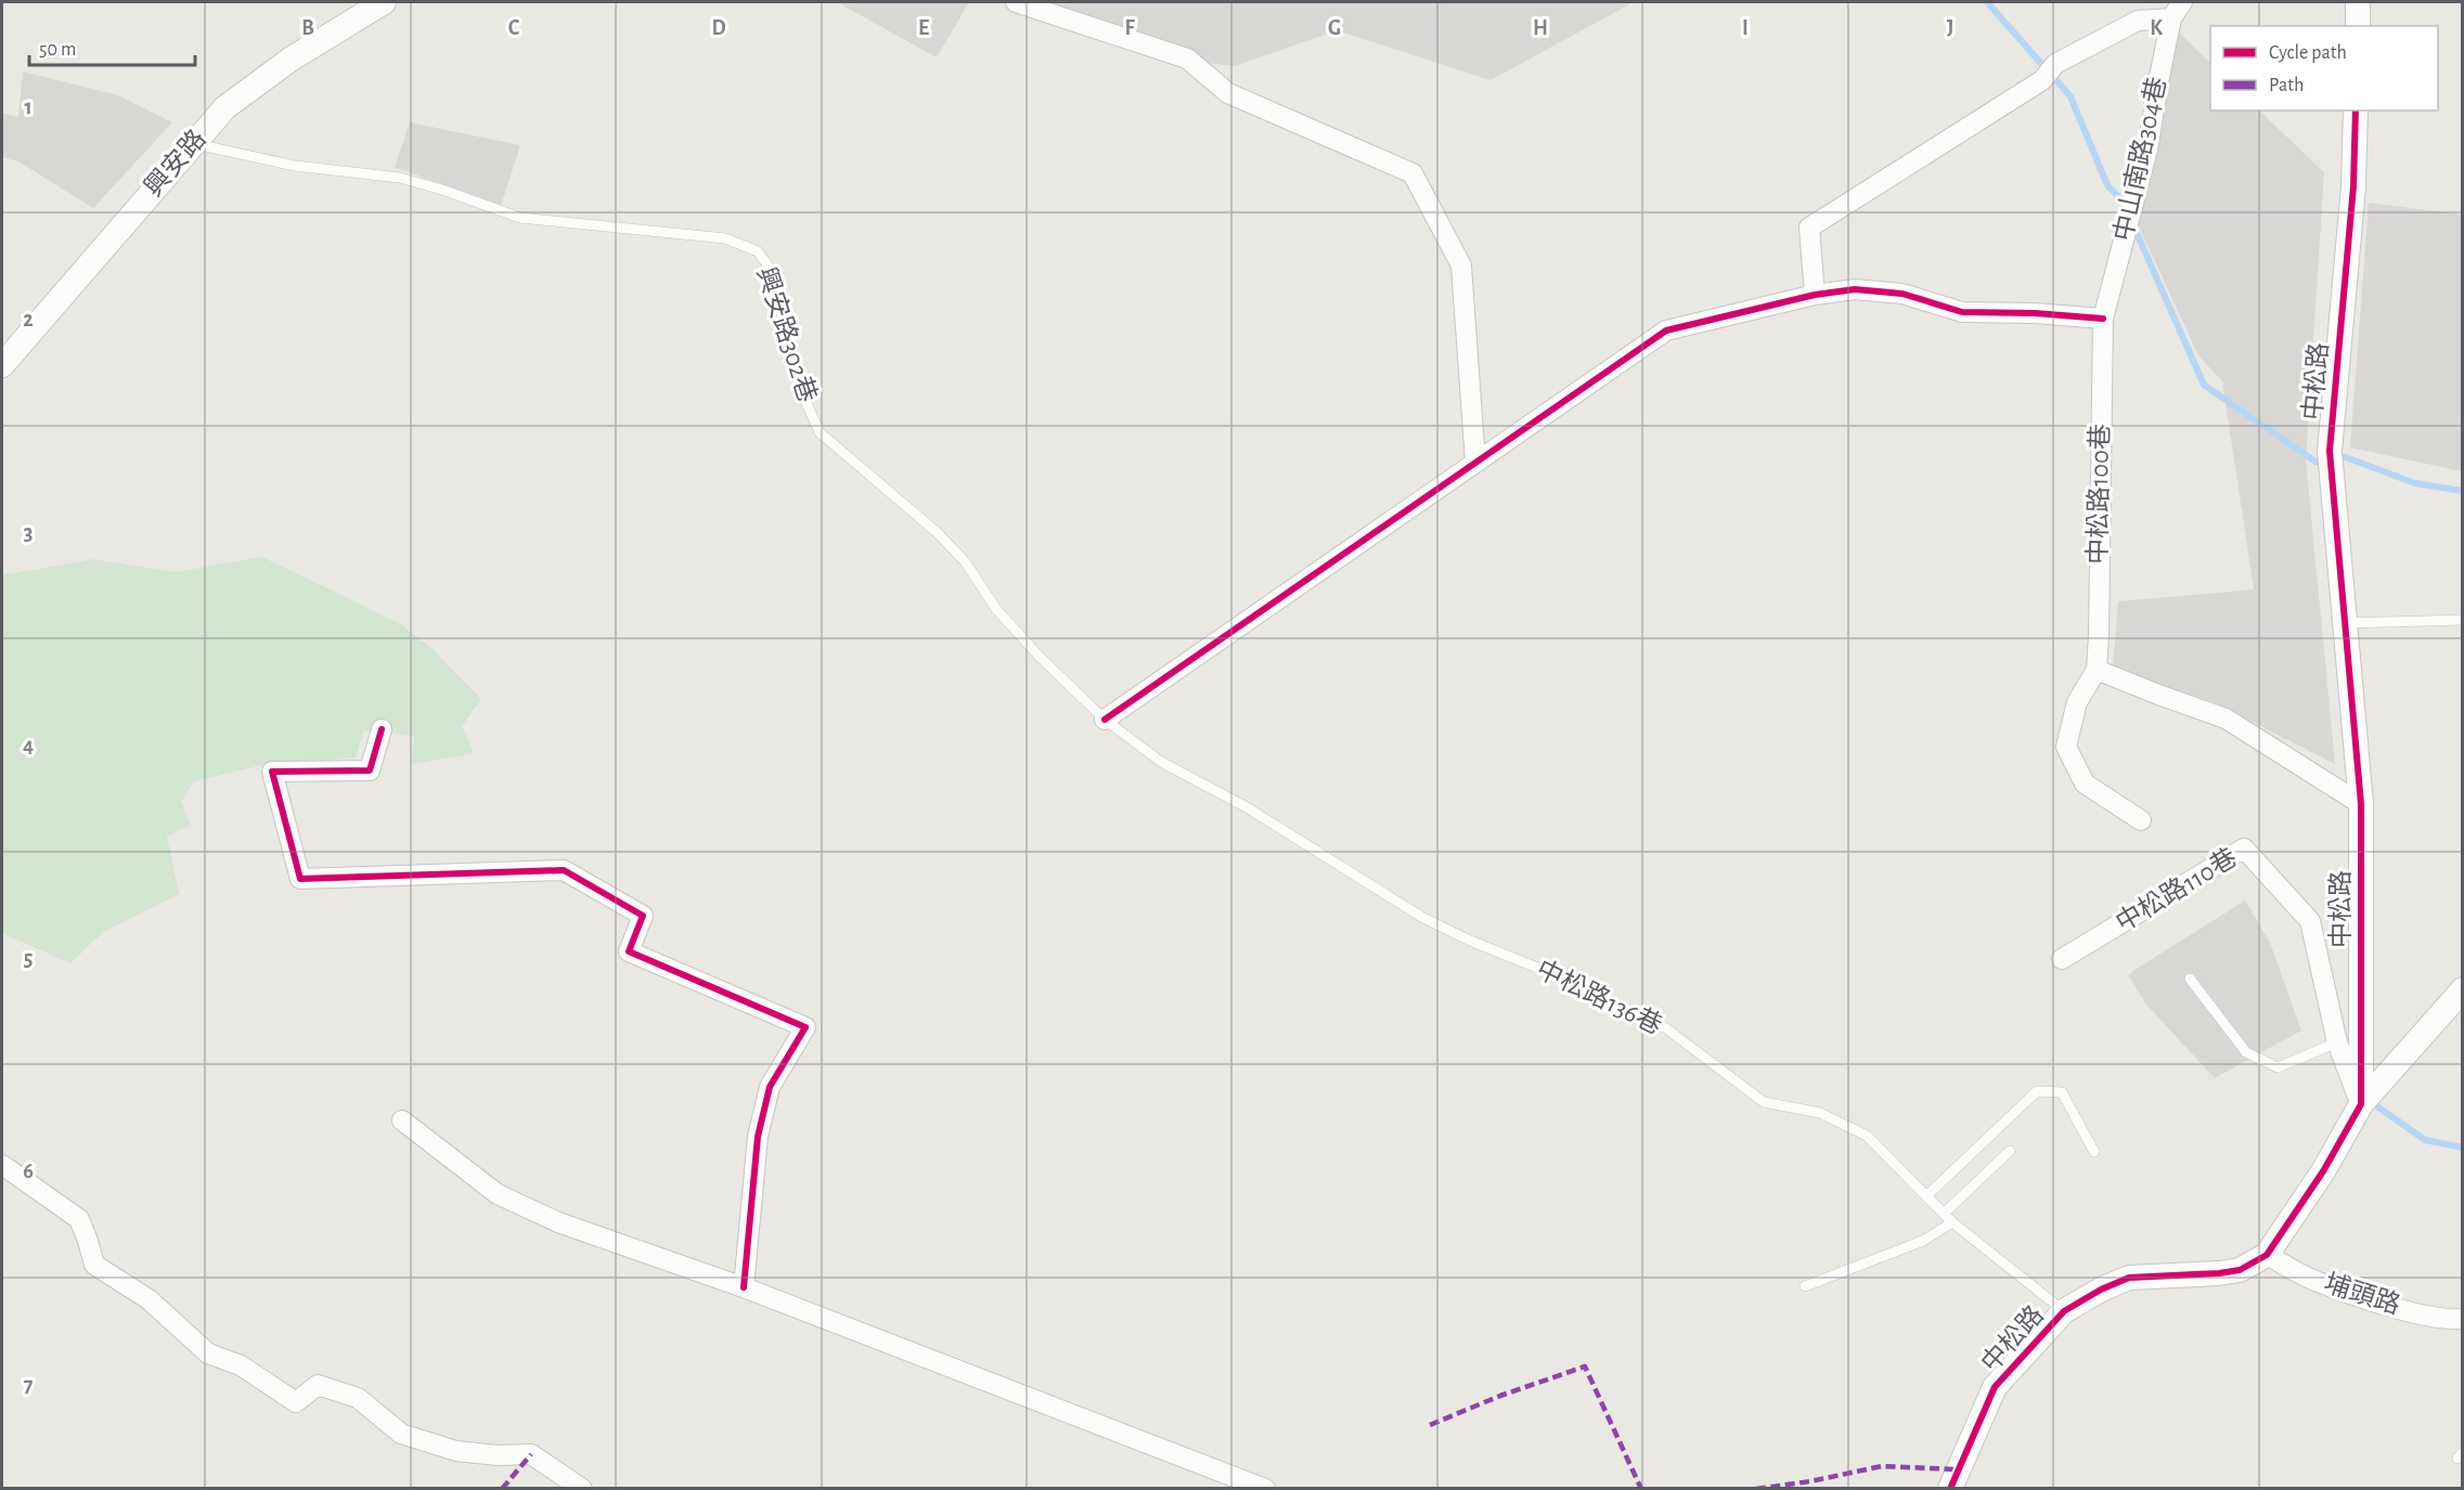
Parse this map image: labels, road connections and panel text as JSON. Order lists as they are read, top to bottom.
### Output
{
  "streets": {
    "street": [
      "中山南路304巷",
      "興安路",
      "中松路",
      "中松路100巷",
      "中松路110巷",
      "埔頭路"
    ],
    "lane": ["興安路302巷", "中松路136巷"]
  },
  "crossings": [
    ["中山南路304巷", "中松路100巷"],
    ["興安路", "興安路302巷"],
    ["興安路302巷", "中松路136巷"],
    ["中松路", "中松路110巷"],
    ["中松路", "中松路136巷"],
    ["中松路", "埔頭路"]
  ],
  "legend": ["Cycle path", "Path"],
  "scale_bar": "50 m",
  "grid": {
    "columns": [
      "B",
      "C",
      "D",
      "E",
      "F",
      "G",
      "H",
      "I",
      "J",
      "K"
    ],
    "rows": [
      "1",
      "2",
      "3",
      "4",
      "5",
      "6",
      "7"
    ]
  }
}
